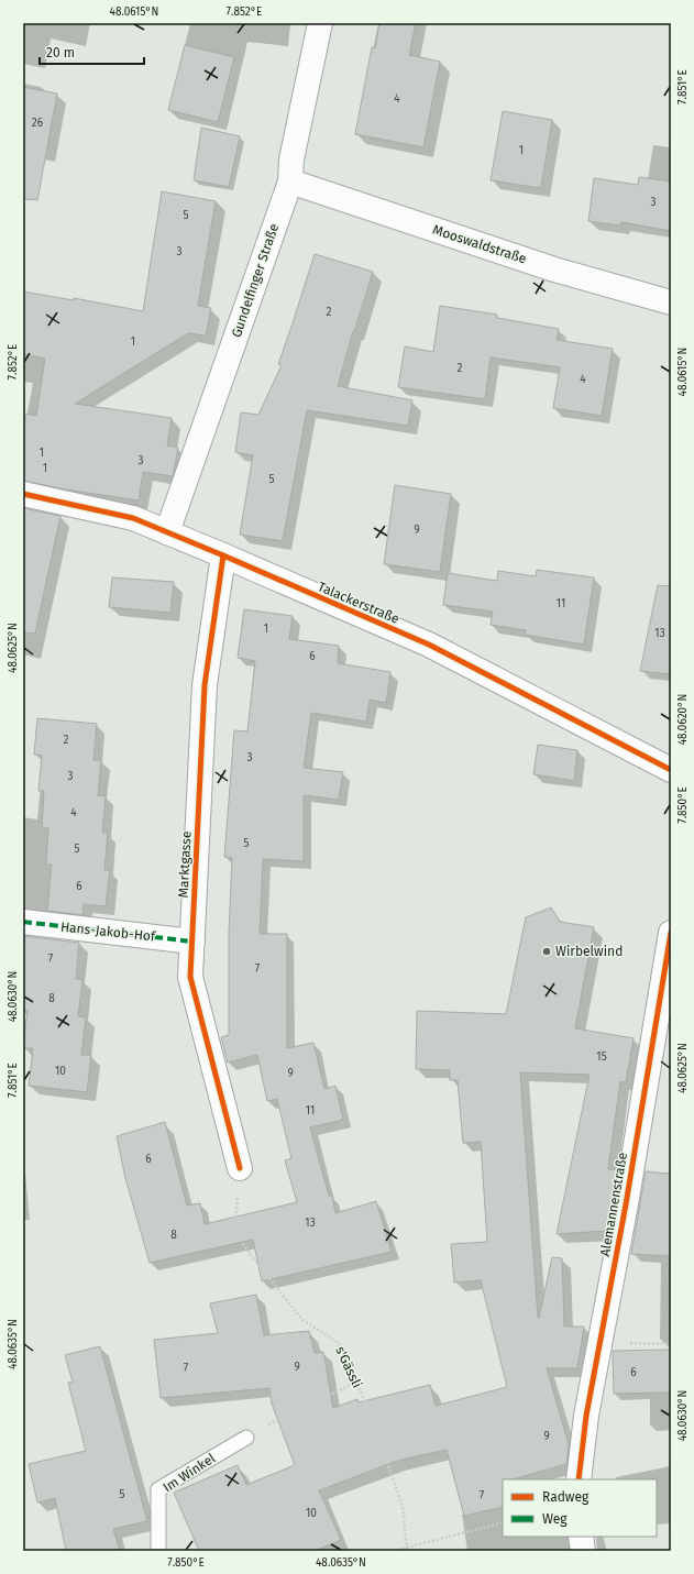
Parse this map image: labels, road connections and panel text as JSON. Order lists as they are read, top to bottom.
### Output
{
  "streets": {
    "street": [
      "Mooswaldstraße",
      "Gundelfinger Straße",
      "Talackerstraße",
      "Marktgasse",
      "Hans-Jakob-Hof",
      "Alemannenstraße"
    ],
    "lane": ["Im Winkel"],
    "path": ["s'Gässli"]
  },
  "crossings": [
    ["Mooswaldstraße", "Gundelfinger Straße"],
    ["Gundelfinger Straße", "Talackerstraße"],
    ["Talackerstraße", "Marktgasse"],
    ["Marktgasse", "Hans-Jakob-Hof"],
    ["Marktgasse", "s'Gässli"]
  ],
  "places": ["Wirbelwind"],
  "house_numbers": [
    "4",
    "26",
    "1",
    "3",
    "5",
    "3",
    "2",
    "1",
    "2",
    "4",
    "1",
    "3",
    "1",
    "5",
    "9",
    "11",
    "1",
    "13",
    "6",
    "2",
    "3",
    "3",
    "4",
    "5",
    "5",
    "6",
    "7",
    "7",
    "8",
    "15",
    "10",
    "9",
    "11",
    "6",
    "13",
    "8",
    "9",
    "7",
    "6",
    "9",
    "5",
    "7",
    "10"
  ],
  "legend": ["Radweg", "Weg"],
  "scale_bar": "20 m",
  "coordinates": [
    "48.0615°N",
    "7.852°E",
    "7.851°E",
    "48.0625°N",
    "48.0620°N",
    "7.850°E",
    "48.0630°N",
    "48.0635°N"
  ]
}
